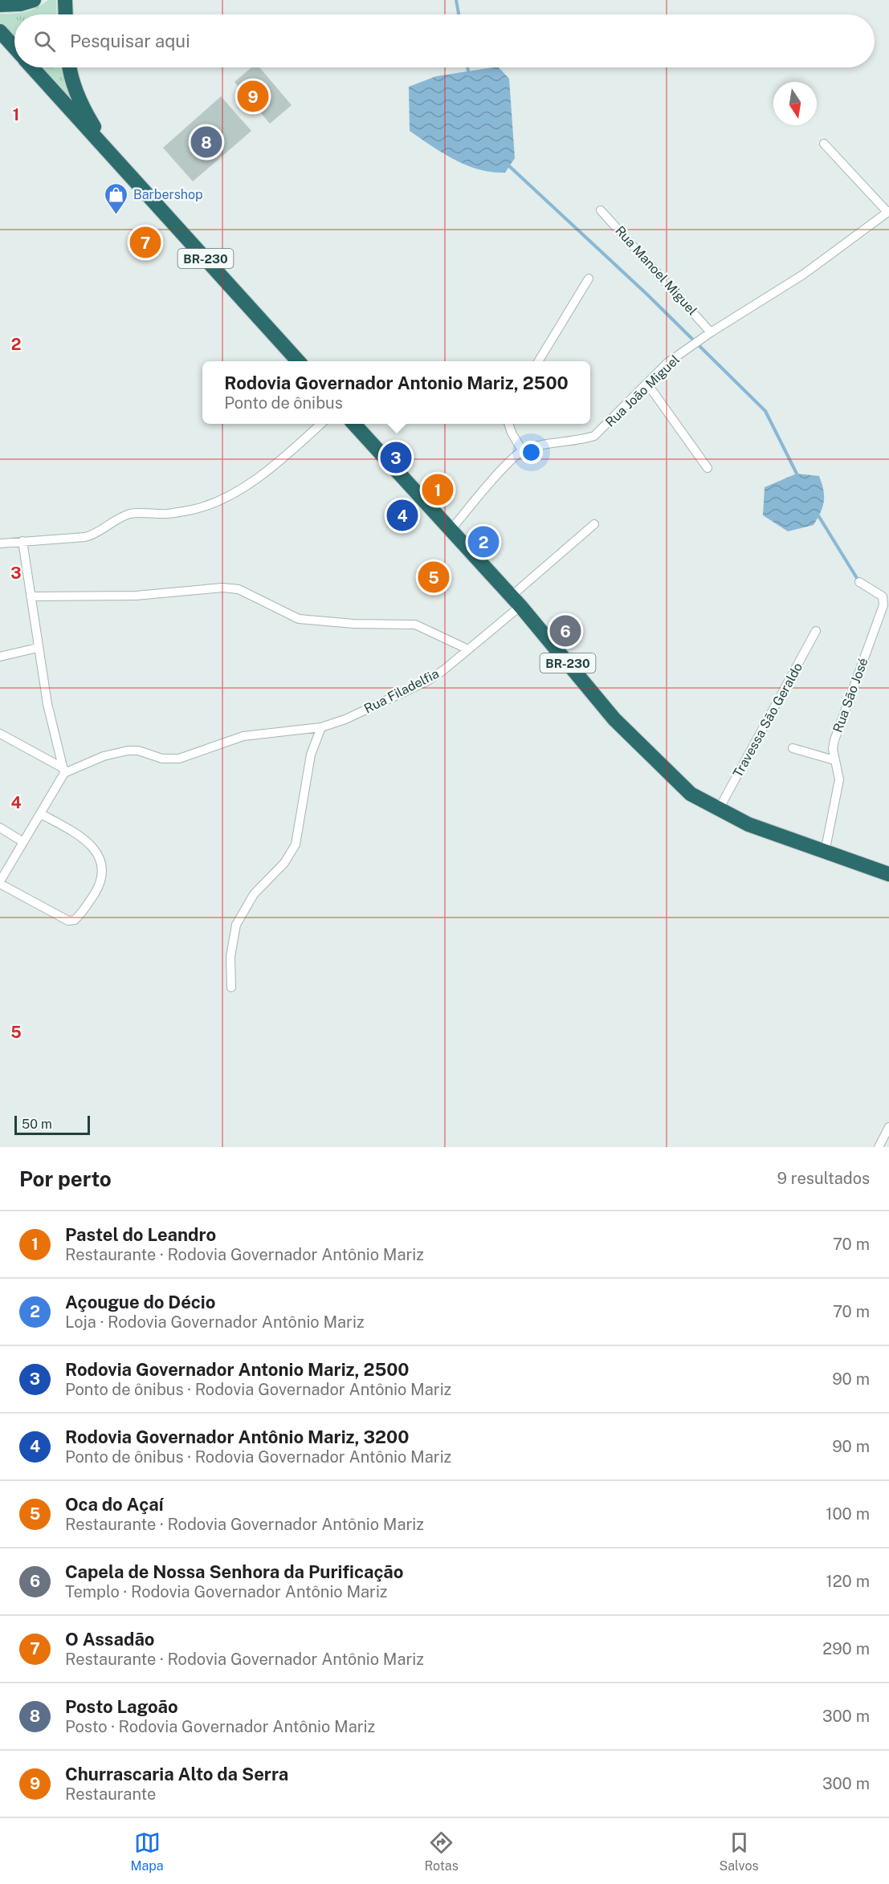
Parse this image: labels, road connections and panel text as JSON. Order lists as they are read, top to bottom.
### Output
{
  "streets": {
    "highway": ["BR-230"],
    "street": [
      "Rua Manoel Miguel",
      "Rua João Miguel",
      "Rua Filadelfia",
      "Rua São José",
      "Travessa São Geraldo"
    ]
  },
  "crossings": [
    ["BR-230", "Rua João Miguel"],
    ["BR-230", "Rua Filadelfia"],
    ["BR-230", "Rua São José"],
    ["BR-230", "Travessa São Geraldo"],
    ["Rua Manoel Miguel", "Rua João Miguel"]
  ],
  "places": {
    "shop": ["Barbershop"]
  },
  "scale_bar": "50 m",
  "north": "bottom",
  "page": {
    "search": "Pesquisar aqui",
    "pins": [
      "9",
      "8",
      "7",
      "3",
      "1",
      "4",
      "2",
      "5",
      "6"
    ],
    "popup": ["Rodovia Governador Antonio Mariz, 2500", "Ponto de ônibus"],
    "scale": "50 m",
    "heading": ["Por perto", "9 resultados"],
    "list": [
      {
        "mark": "1",
        "name": "Pastel do Leandro",
        "note": "Restaurante · Rodovia Governador Antônio Mariz",
        "value": "70 m"
      },
      {
        "mark": "2",
        "name": "Açougue do Décio",
        "note": "Loja · Rodovia Governador Antônio Mariz",
        "value": "70 m"
      },
      {
        "mark": "3",
        "name": "Rodovia Governador Antonio Mariz, 2500",
        "note": "Ponto de ônibus · Rodovia Governador Antônio Mariz",
        "value": "90 m"
      },
      {
        "mark": "4",
        "name": "Rodovia Governador Antônio Mariz, 3200",
        "note": "Ponto de ônibus · Rodovia Governador Antônio Mariz",
        "value": "90 m"
      },
      {
        "mark": "5",
        "name": "Oca do Açaí",
        "note": "Restaurante · Rodovia Governador Antônio Mariz",
        "value": "100 m"
      },
      {
        "mark": "6",
        "name": "Capela de Nossa Senhora da Purificação",
        "note": "Templo · Rodovia Governador Antônio Mariz",
        "value": "120 m"
      },
      {
        "mark": "7",
        "name": "O Assadão",
        "note": "Restaurante · Rodovia Governador Antônio Mariz",
        "value": "290 m"
      },
      {
        "mark": "8",
        "name": "Posto Lagoão",
        "note": "Posto · Rodovia Governador Antônio Mariz",
        "value": "300 m"
      },
      {
        "mark": "9",
        "name": "Churrascaria Alto da Serra",
        "note": "Restaurante",
        "value": "300 m"
      }
    ],
    "nav": ["Mapa", "Rotas", "Salvos"]
  },
  "grid": {
    "rows": [
      "1",
      "2",
      "3",
      "4",
      "5"
    ]
  }
}
